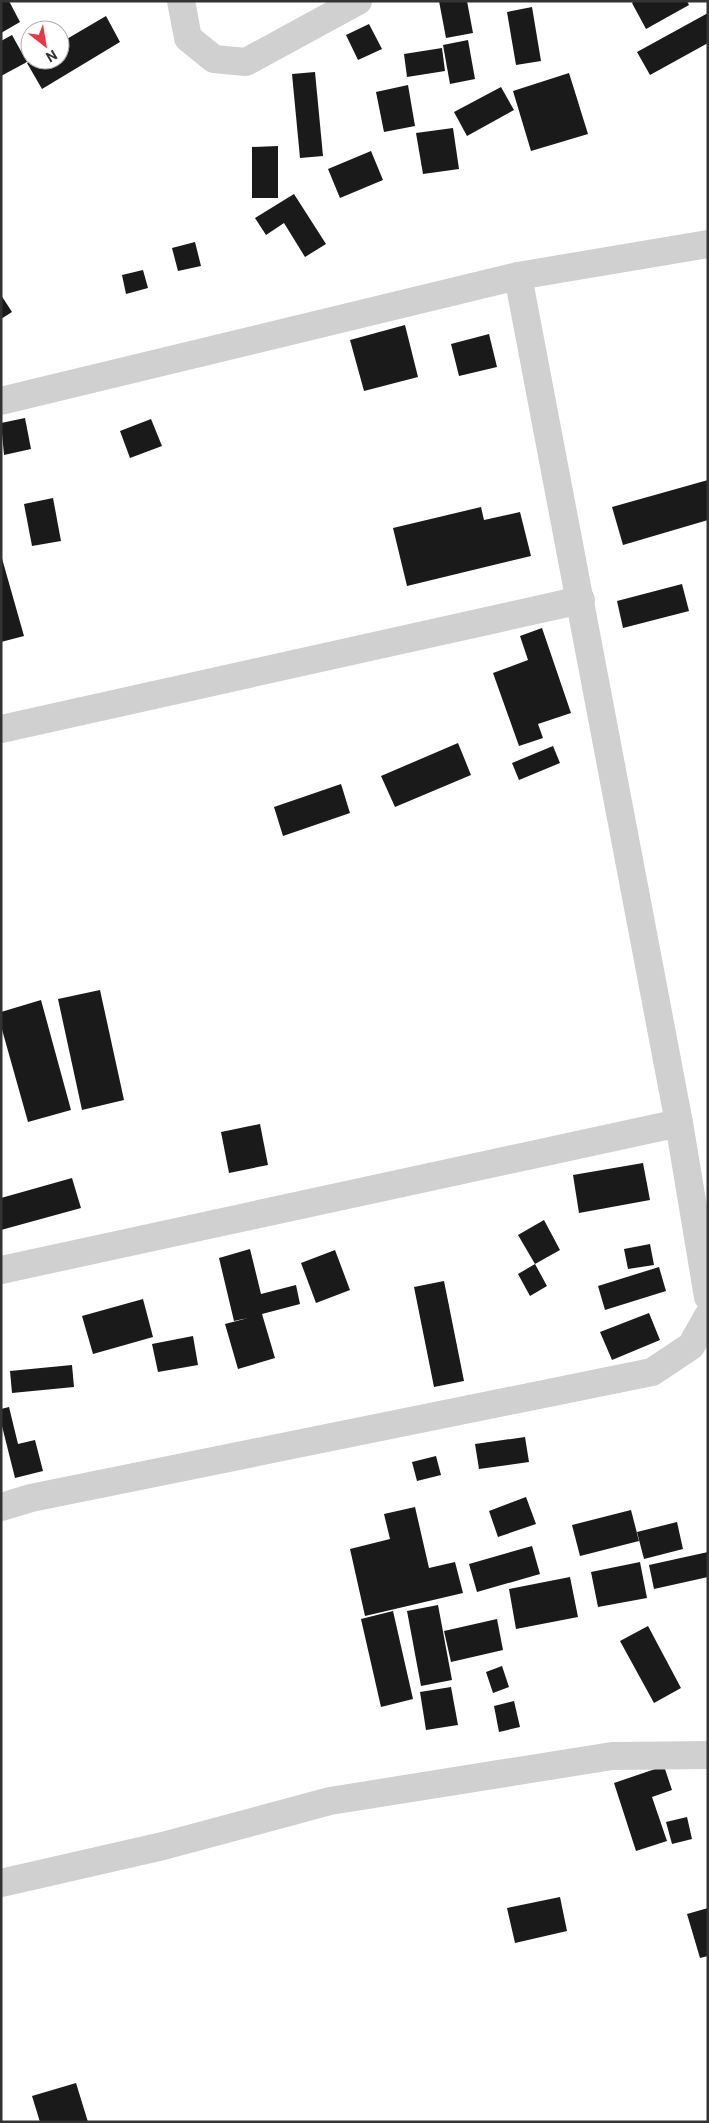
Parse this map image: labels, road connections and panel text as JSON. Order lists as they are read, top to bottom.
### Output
{
  "north": "bottom right"
}
